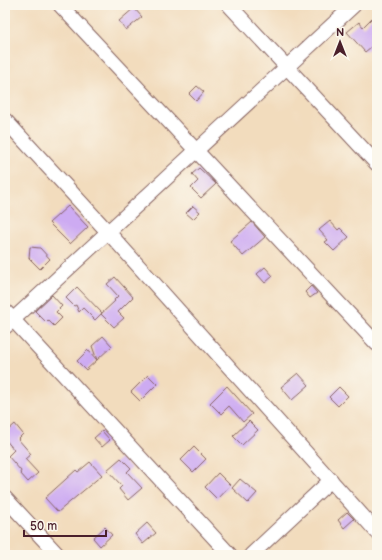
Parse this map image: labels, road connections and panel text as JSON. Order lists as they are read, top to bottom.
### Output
{
  "scale_bar": "50 m",
  "north": "top"
}
